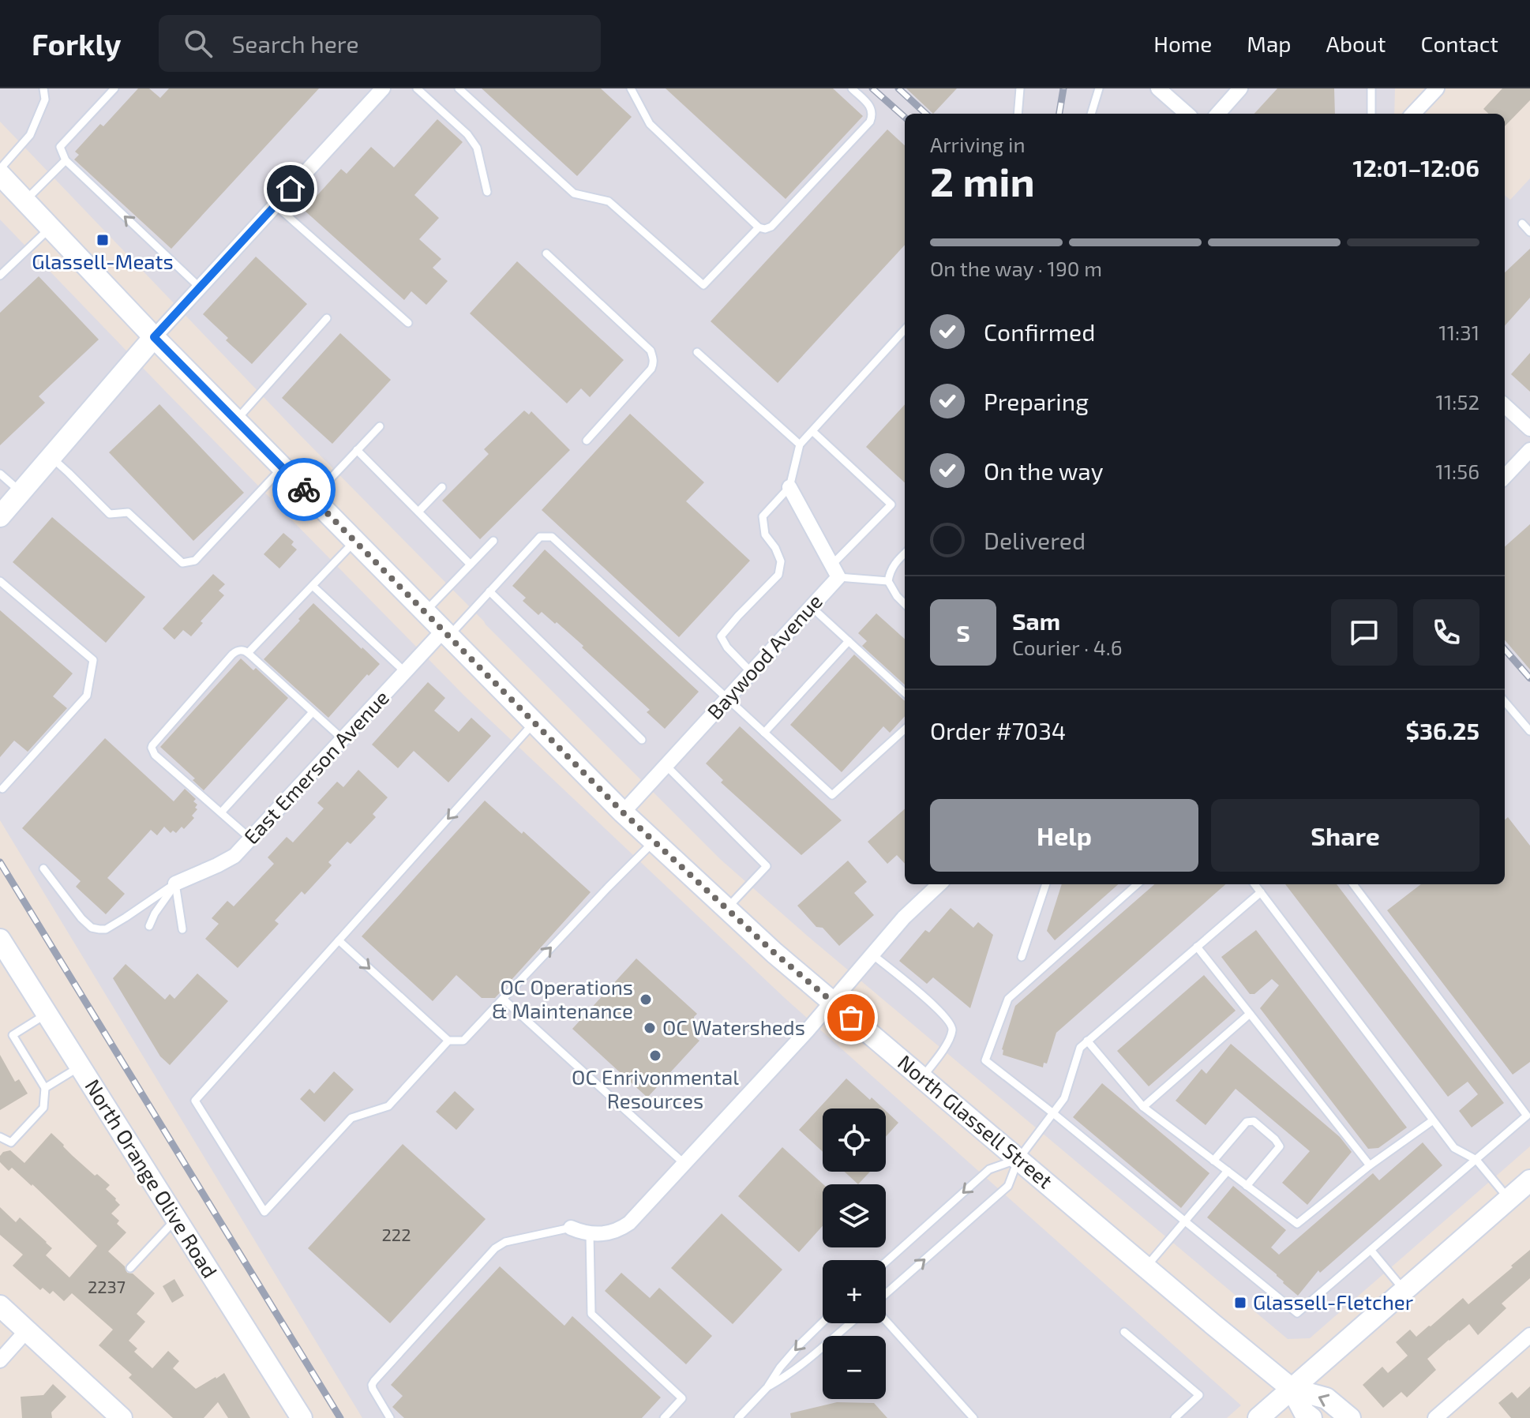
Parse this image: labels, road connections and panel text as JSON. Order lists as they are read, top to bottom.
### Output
{
  "streets": {
    "main road": ["North Glassell Street", "North Orange Olive Road"],
    "street": ["Baywood Avenue", "East Emerson Avenue"]
  },
  "crossings": [
    ["Baywood Avenue", "North Glassell Street"],
    ["East Emerson Avenue", "North Glassell Street"]
  ],
  "places": {
    "transit": ["Glassell-Meats", "Glassell-Fletcher"],
    "other": ["OC Operations & Maintenance", "OC Watersheds", "OC Enrivonmental Resources"]
  },
  "house_numbers": ["222", "2237"],
  "page": {
    "header": "Forkly",
    "search": "Search here",
    "nav": [
      "Home",
      "Map",
      "About",
      "Contact"
    ],
    "heading": ["2 min", "Arriving in", "12:01–12:06"],
    "panel": [
      "Sam",
      "Courier · 4.6",
      "Order #7034",
      "$36.25"
    ],
    "bar": "On the way · 190 m",
    "list": [
      ["Confirmed", "11:31"],
      ["Preparing", "11:52"],
      ["On the way", "11:56"],
      "Delivered"
    ],
    "round": "S",
    "buttons": ["Help", "Share"],
    "map_buttons": ["+", "−"]
  }
}
